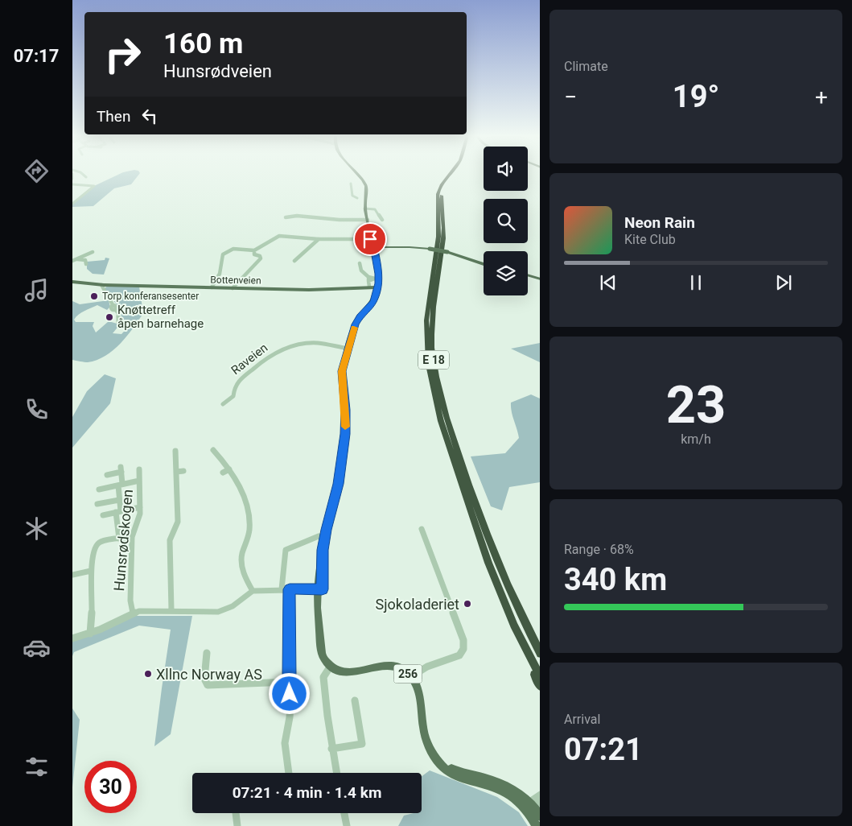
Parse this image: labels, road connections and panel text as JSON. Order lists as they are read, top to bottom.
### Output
{
  "streets": {
    "highway": ["E 18"],
    "main road": ["Bottenveien", "256"],
    "street": ["Raveien", "Hunsrødskogen"]
  },
  "places": [
    "Torp konferansesenter",
    "Knøttetreff åpen barnehage",
    "Sjokoladeriet",
    "Xllnc Norway AS"
  ],
  "page": {
    "tabs": "07:17",
    "tile": [
      "Climate",
      ["23", "km/h"],
      ["Range · 68%", "340 km"],
      ["Arrival", "07:21"]
    ],
    "turn": ["160 m", "Hunsrødveien"],
    "heat": ["−", "19°", "+"],
    "then": "Then",
    "song": ["Neon Rain", "Kite Club"],
    "limit": "30",
    "trip": "07:21 · 4 min · 1.4 km"
  }
}
